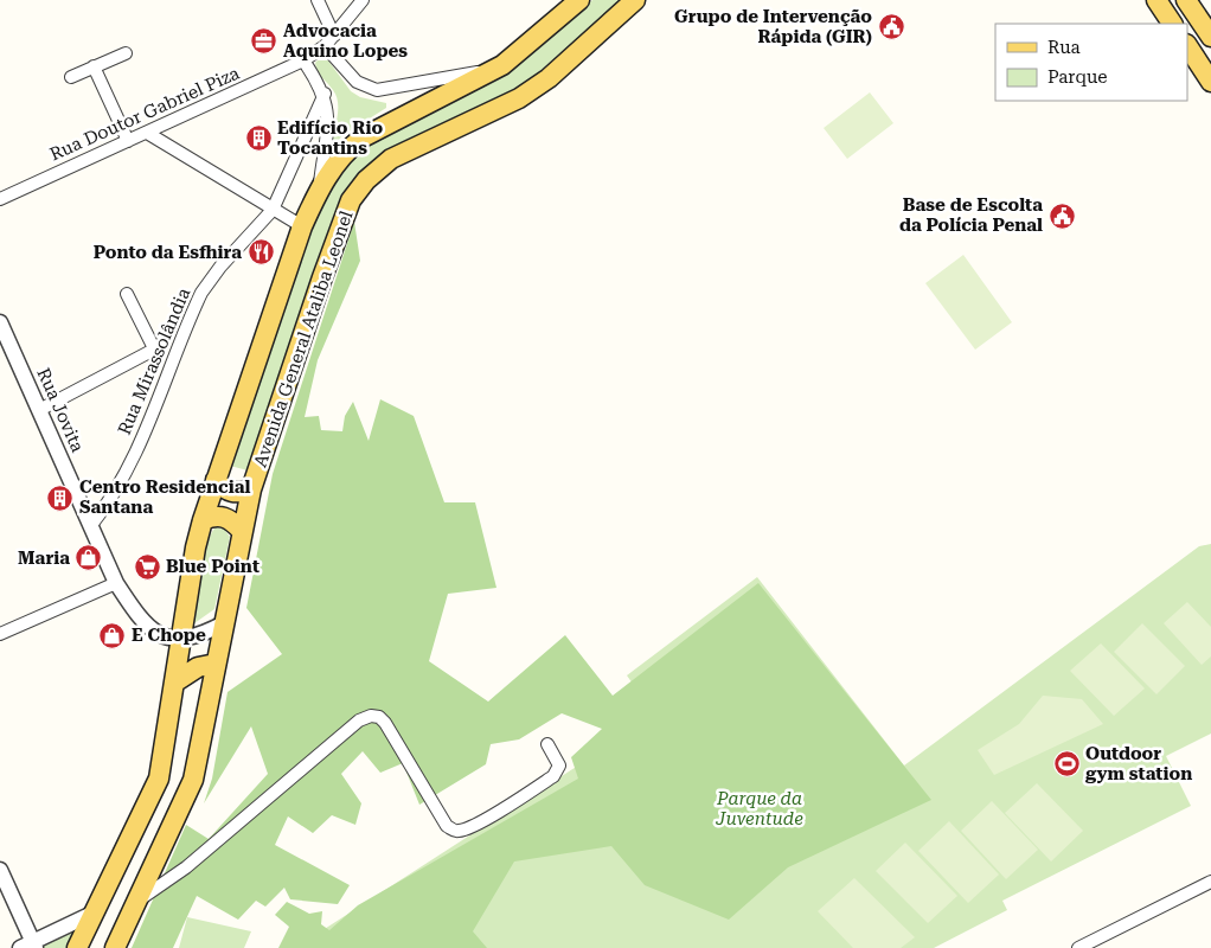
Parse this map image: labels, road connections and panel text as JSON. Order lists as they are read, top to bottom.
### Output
{
  "streets": {
    "main road": ["Avenida General Ataliba Leonel"],
    "street": ["Rua Doutor Gabriel Piza", "Rua Mirassolândia", "Rua Jovita"]
  },
  "crossings": [
    ["Avenida General Ataliba Leonel", "Rua Mirassolândia"],
    ["Avenida General Ataliba Leonel", "Rua Jovita"],
    ["Rua Mirassolândia", "Rua Jovita"]
  ],
  "parks": ["Parque da Juventude"],
  "places": {
    "public building": ["Grupo de Intervenção Rápida (GIR)", "Base de Escolta da Polícia Penal"],
    "office": ["Advocacia Aquino Lopes"],
    "building": ["Edifício Rio Tocantins", "Centro Residencial Santana"],
    "restaurant": ["Ponto da Esfhira"],
    "shop": ["Maria", "E Chope"],
    "supermarket": ["Blue Point"],
    "sports": ["Outdoor gym station"]
  },
  "legend": ["Rua", "Parque"]
}
